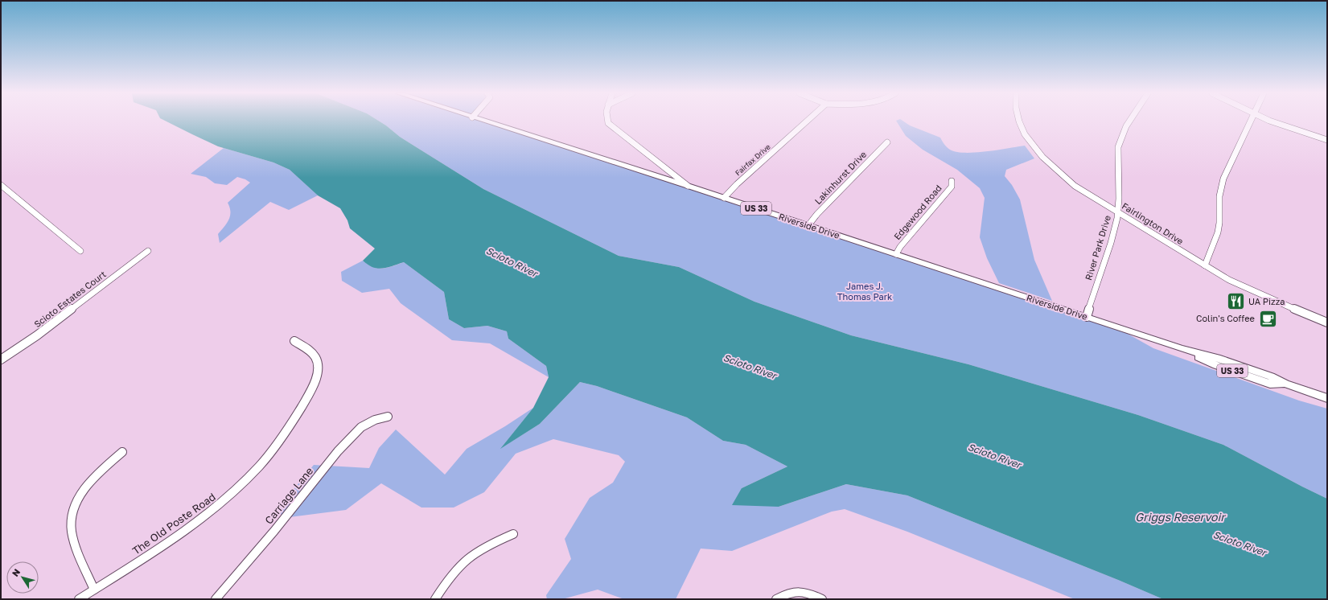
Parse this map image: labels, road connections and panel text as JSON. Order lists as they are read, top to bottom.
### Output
{
  "streets": {
    "main road": ["US 33", "Riverside Drive"],
    "street": [
      "Fairfax Drive",
      "Lakinhurst Drive",
      "Edgewood Road",
      "Fairlington Drive",
      "River Park Drive",
      "Scioto Estates Court",
      "Carriage Lane",
      "The Old Poste Road"
    ]
  },
  "crossings": [
    ["Fairfax Drive", "Riverside Drive"],
    ["Lakinhurst Drive", "Riverside Drive"],
    ["Edgewood Road", "Riverside Drive"],
    ["Fairlington Drive", "River Park Drive"],
    ["Riverside Drive", "River Park Drive"]
  ],
  "water": ["Scioto River", "Griggs Reservoir"],
  "parks": ["James J. Thomas Park"],
  "places": {
    "restaurant": ["UA Pizza"],
    "cafe": ["Colin's Coffee"]
  },
  "north": "top left"
}
